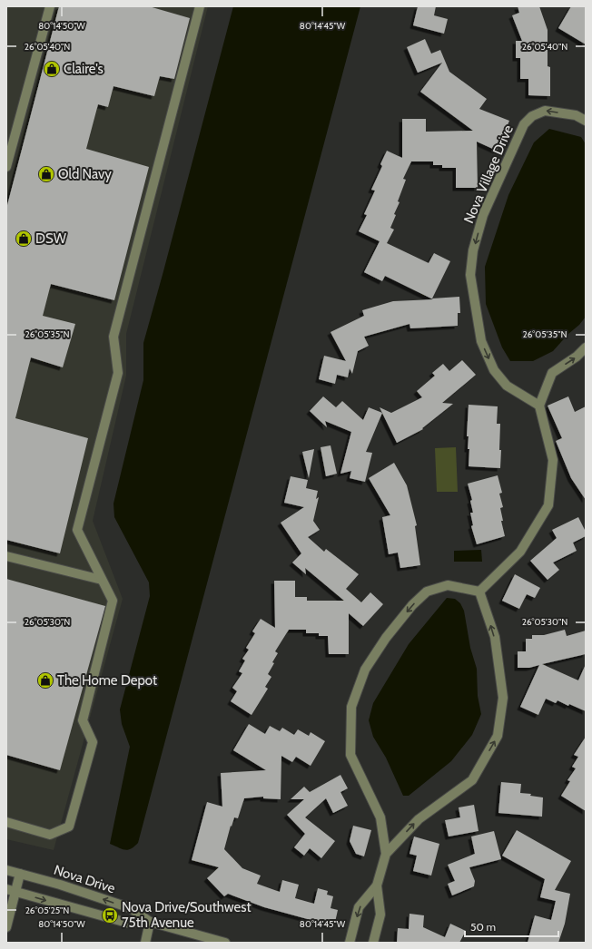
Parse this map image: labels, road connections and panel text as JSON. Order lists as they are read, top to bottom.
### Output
{
  "streets": {
    "street": ["Nova Village Drive", "Nova Drive"]
  },
  "places": {
    "shop": [
      "Claire's",
      "Old Navy",
      "DSW",
      "The Home Depot"
    ],
    "bus stop": ["Nova Drive/Southwest 75th Avenue"]
  },
  "scale_bar": "50 m",
  "coordinates": [
    "80°14'50\"W",
    "80°14'45\"W",
    "26°05'40\"N",
    "26°05'35\"N",
    "26°05'30\"N",
    "26°05'25\"N"
  ]
}
